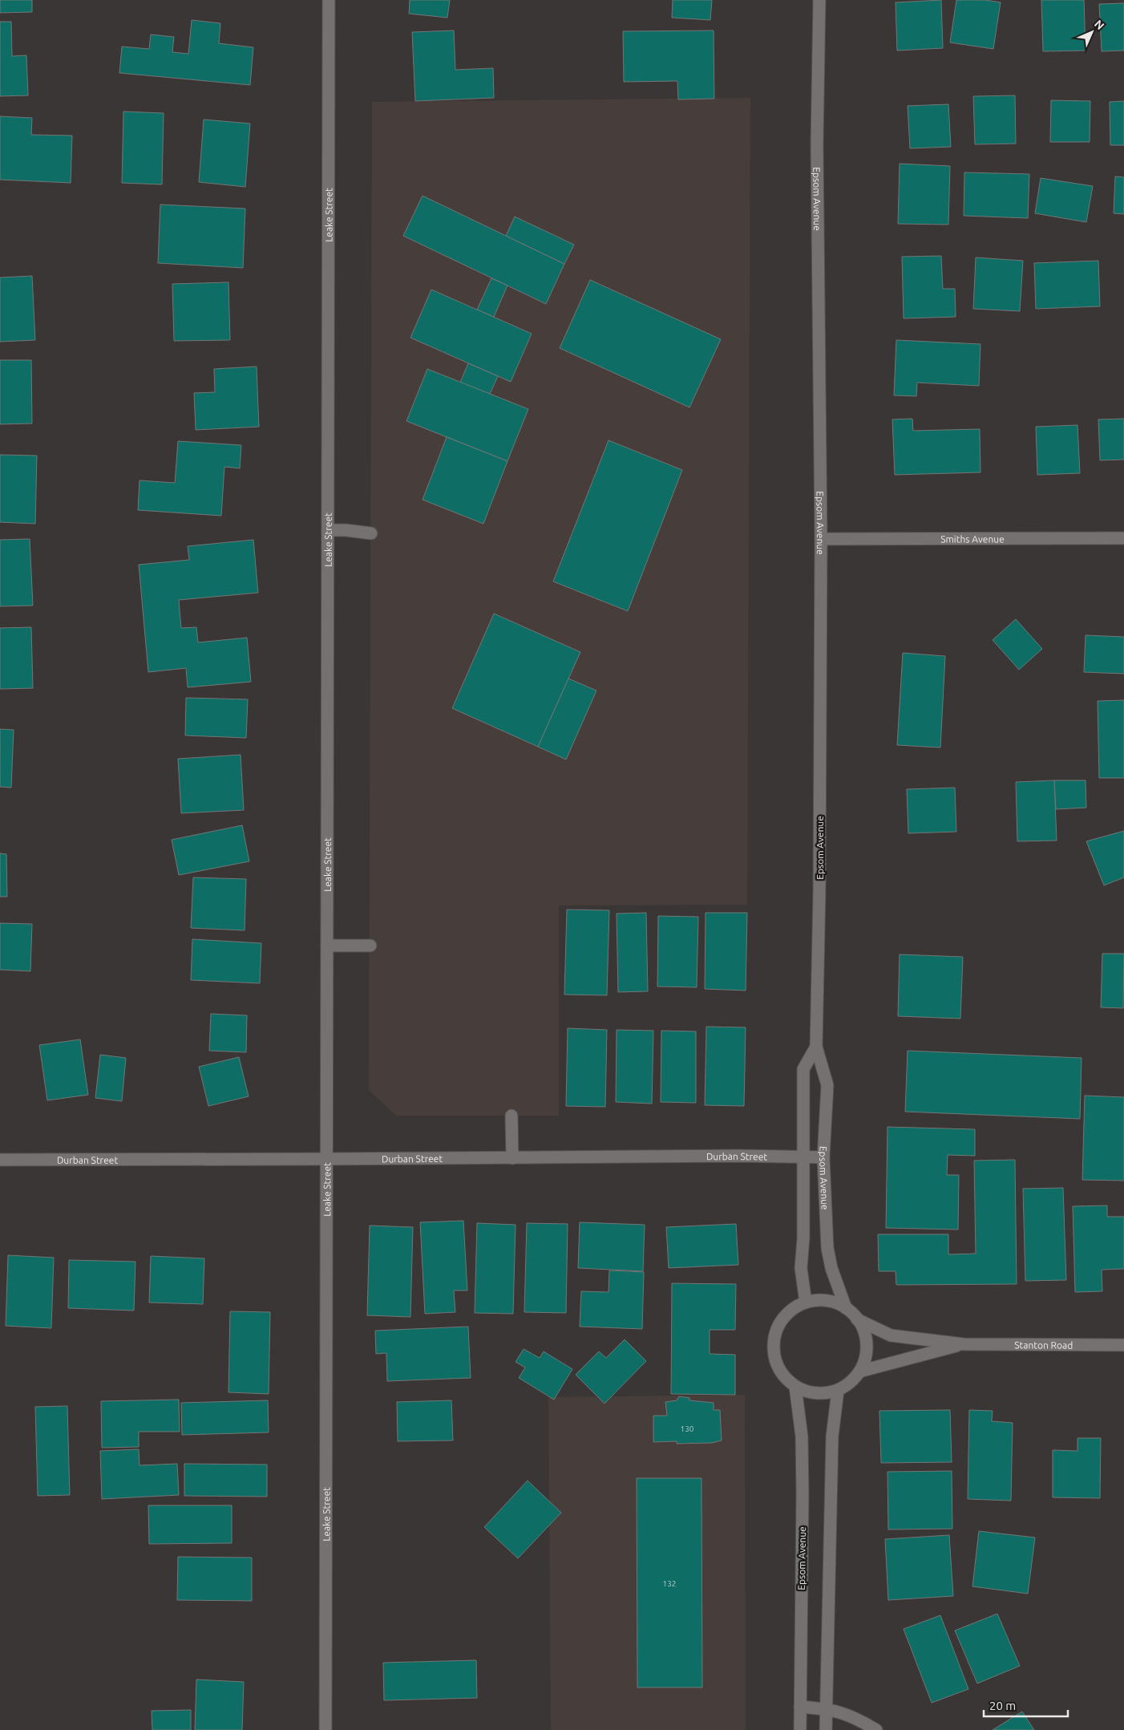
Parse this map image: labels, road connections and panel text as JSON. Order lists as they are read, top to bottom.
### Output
{
  "streets": {
    "street": [
      "Epsom Avenue",
      "Leake Street",
      "Smiths Avenue",
      "Durban Street",
      "Stanton Road"
    ]
  },
  "crossings": [
    ["Epsom Avenue", "Smiths Avenue"],
    ["Epsom Avenue", "Durban Street"],
    ["Epsom Avenue", "Stanton Road"],
    ["Leake Street", "Durban Street"]
  ],
  "house_numbers": ["130", "132"],
  "scale_bar": "20 m",
  "north": "top right"
}
